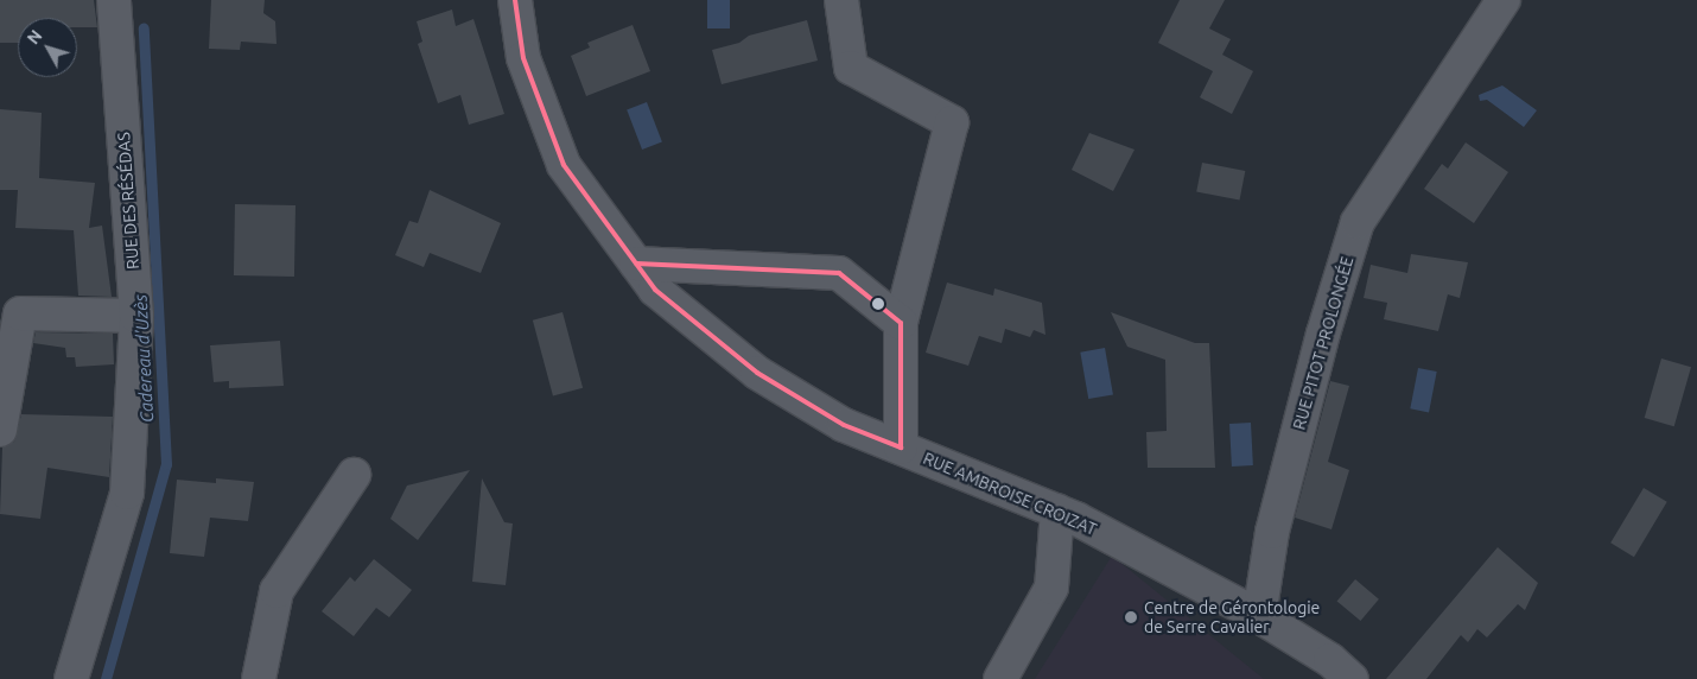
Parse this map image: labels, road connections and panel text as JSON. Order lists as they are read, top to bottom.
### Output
{
  "streets": {
    "street": ["RUE DES RÉSÉDAS", "RUE PITOT PROLONGÉE", "RUE AMBROISE CROIZAT"]
  },
  "crossings": [
    ["RUE PITOT PROLONGÉE", "RUE AMBROISE CROIZAT"]
  ],
  "water": ["Cadereau d'Uzès"],
  "places": ["Centre de Gérontologie de Serre Cavalier"],
  "north": "top left"
}
